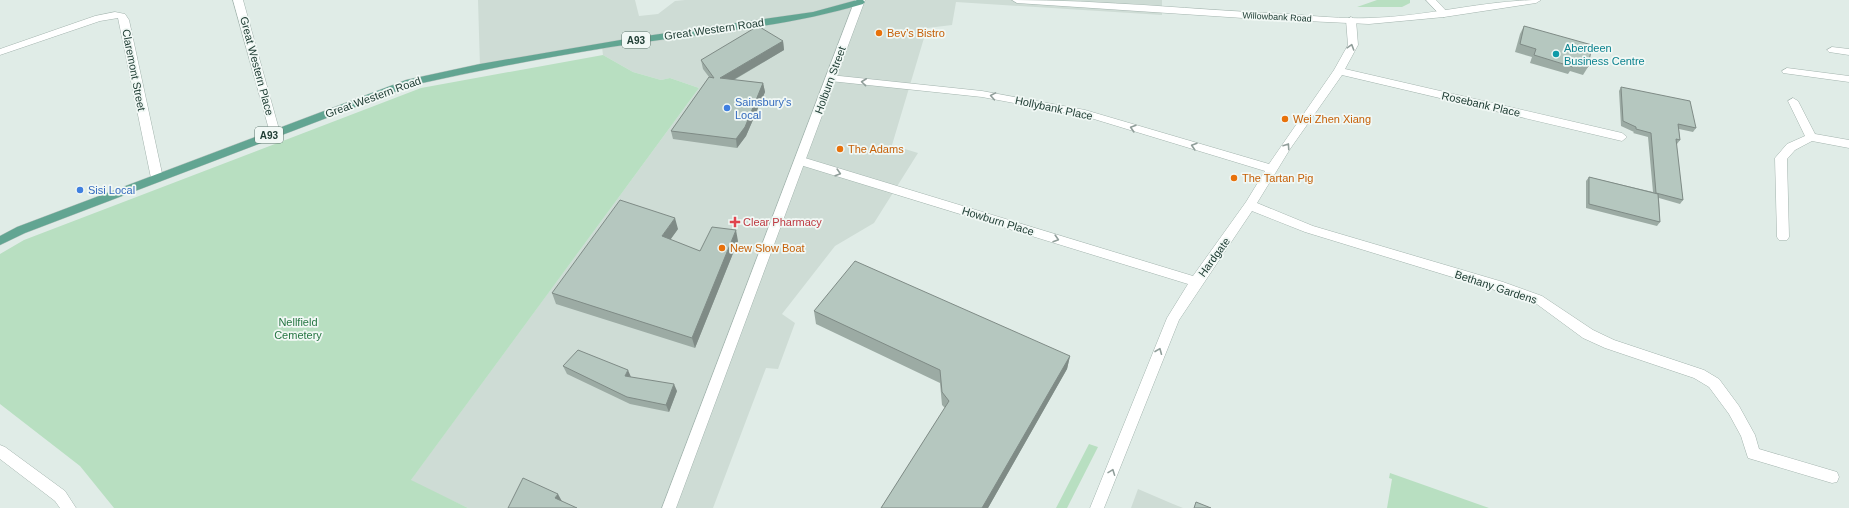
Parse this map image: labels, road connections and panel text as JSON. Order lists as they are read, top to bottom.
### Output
{
  "streets": {
    "main road": ["Great Western Road", "A93"],
    "street": [
      "Willowbank Road",
      "Great Western Place",
      "Claremont Street",
      "Holburn Street",
      "Rosebank Place",
      "Hollybank Place",
      "Howburn Place",
      "Hardgate",
      "Bethany Gardens"
    ]
  },
  "crossings": [
    ["Willowbank Road", "Hardgate"],
    ["Great Western Road", "Great Western Place"],
    ["Great Western Road", "Claremont Street"],
    ["Great Western Road", "Holburn Street"],
    ["Holburn Street", "Hollybank Place"],
    ["Holburn Street", "Howburn Place"],
    ["Rosebank Place", "Hardgate"],
    ["Hollybank Place", "Hardgate"],
    ["Howburn Place", "Hardgate"],
    ["Hardgate", "Bethany Gardens"]
  ],
  "one_way": ["Hollybank Place", "Howburn Place", "Hardgate"],
  "parks": ["Nellfield Cemetery"],
  "places": {
    "other": [
      "Bev’s Bistro",
      "Aberdeen Business Centre",
      "Sainsbury's Local",
      "Wei Zhen Xiang",
      "The Adams",
      "The Tartan Pig",
      "Sisi Local",
      "New Slow Boat"
    ],
    "health": ["Clear Pharmacy"]
  }
}
